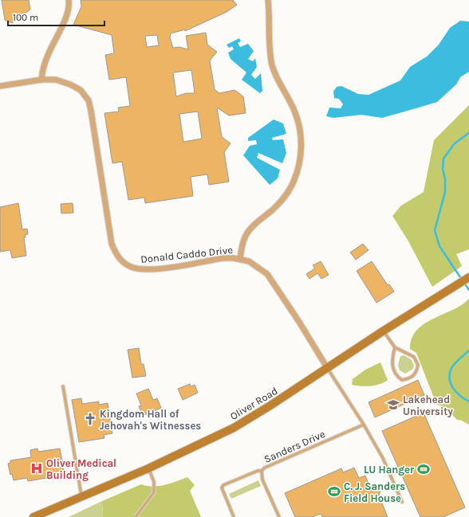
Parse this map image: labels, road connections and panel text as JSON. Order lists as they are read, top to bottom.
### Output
{
  "streets": {
    "main road": ["Oliver Road"],
    "street": ["Donald Caddo Drive"],
    "lane": ["Sanders Drive"]
  },
  "crossings": [
    ["Donald Caddo Drive", "Oliver Road"]
  ],
  "places": {
    "school or university": ["Lakehead University"],
    "church": ["Kingdom Hall of Jehovah's Witnesses"],
    "hospital": ["Oliver Medical Building"],
    "sports": ["LU Hanger", "C. J. Sanders Field House"]
  },
  "scale_bar": "100 m"
}
